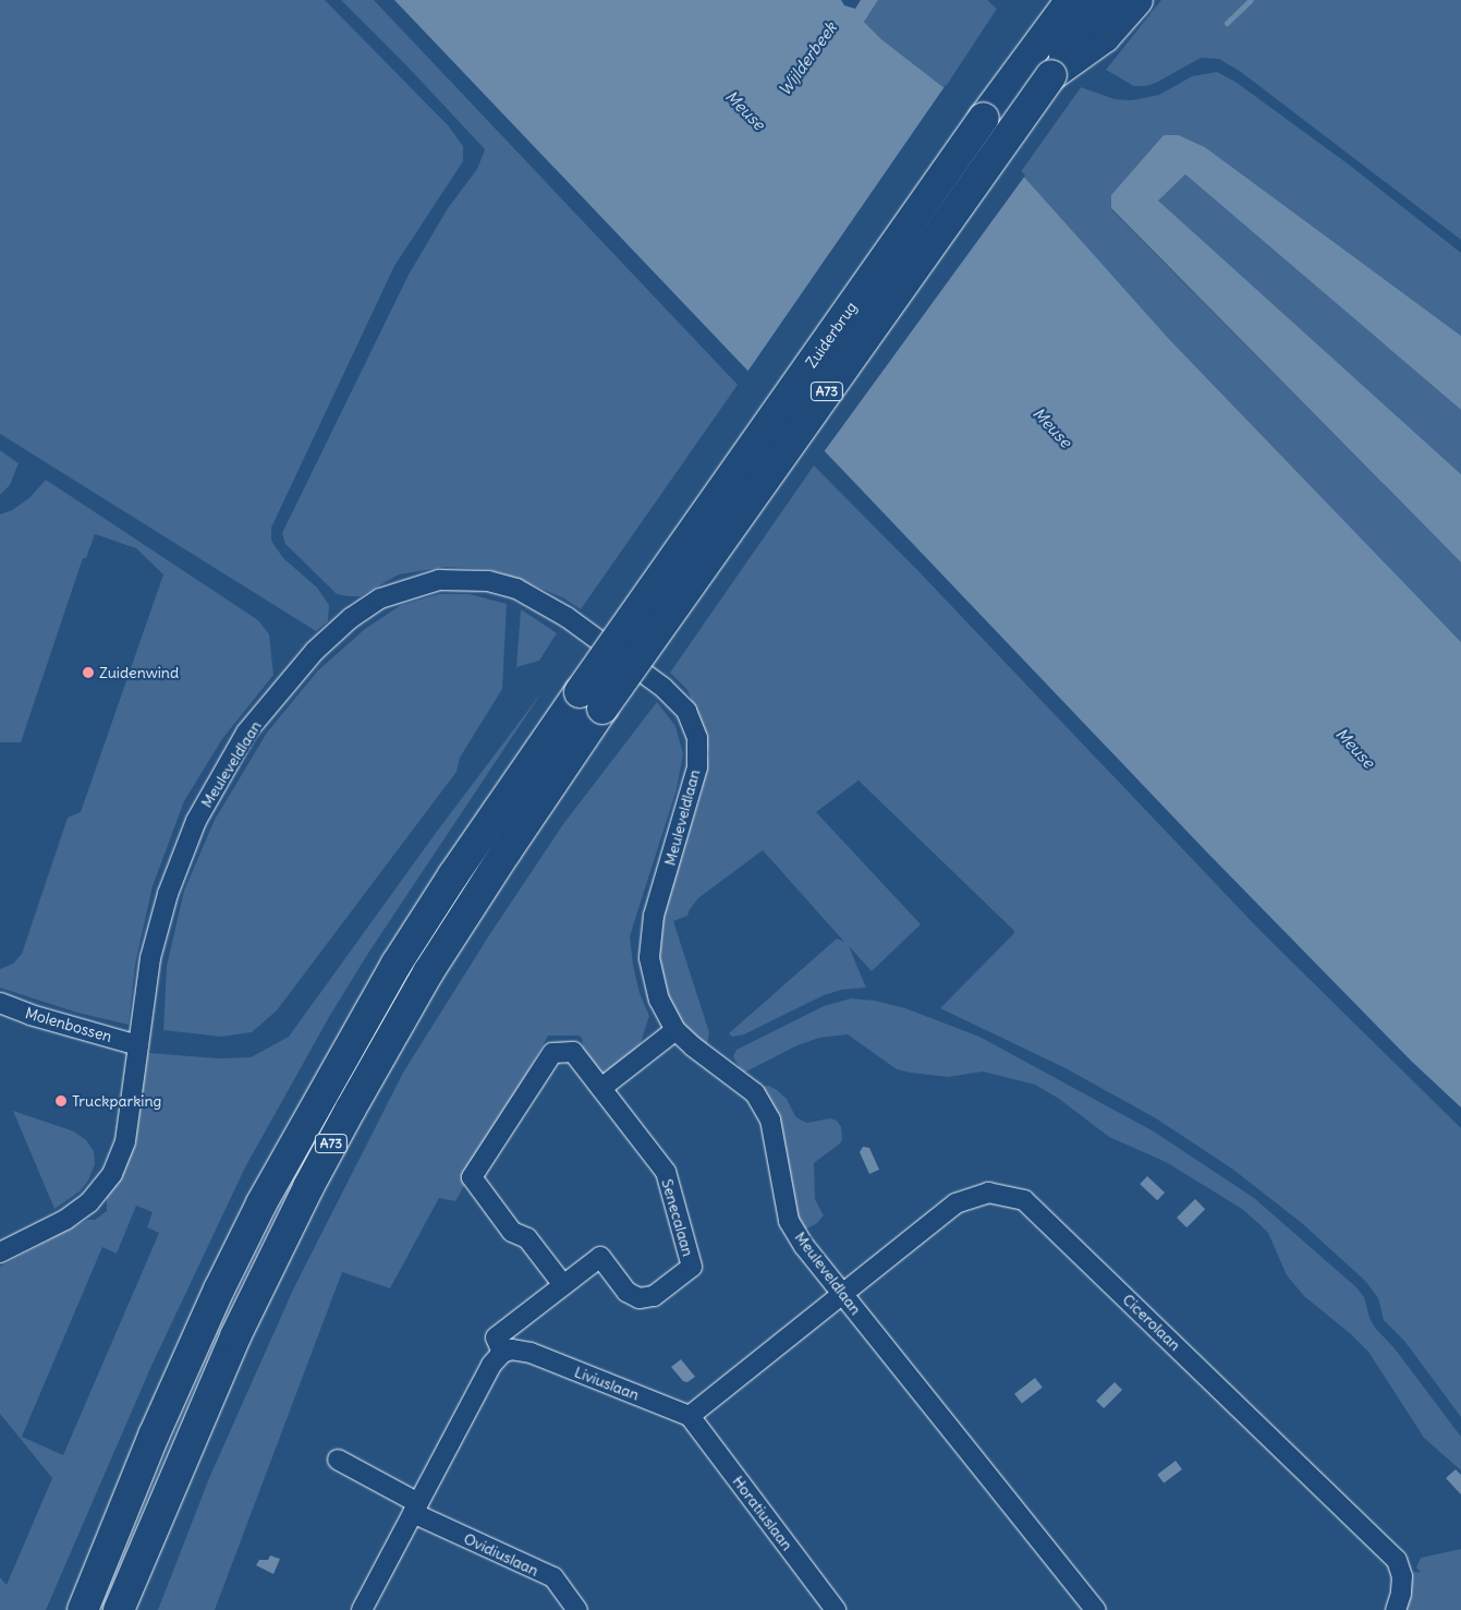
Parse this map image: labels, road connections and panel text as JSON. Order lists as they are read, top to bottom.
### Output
{
  "streets": {
    "highway": ["Zuiderbrug", "A73"],
    "street": [
      "Meuleveldlaan",
      "Molenbossen",
      "Senecalaan",
      "Cicerolaan",
      "Liviuslaan",
      "Horatiuslaan",
      "Ovidiuslaan"
    ]
  },
  "crossings": [
    ["Zuiderbrug", "A73"],
    ["Meuleveldlaan", "Molenbossen"],
    ["Meuleveldlaan", "Cicerolaan"],
    ["Senecalaan", "Liviuslaan"],
    ["Liviuslaan", "Horatiuslaan"]
  ],
  "water": ["Wijlderbeek", "Meuse"],
  "places": ["Zuidenwind", "Truckparking"]
}
